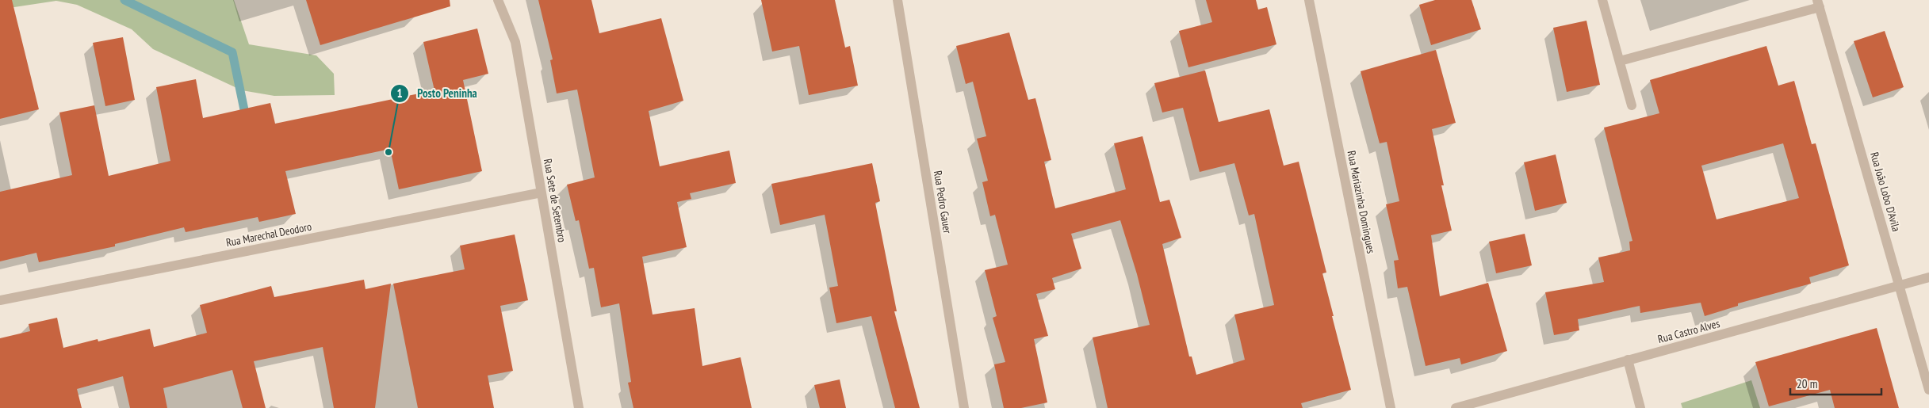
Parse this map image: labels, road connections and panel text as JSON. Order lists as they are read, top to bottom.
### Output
{
  "streets": {
    "street": [
      "Rua João Lobo D'Avila",
      "Rua Sete de Setembro",
      "Rua Pedro Gauer",
      "Rua Mariazinha Domingues",
      "Rua Marechal Deodoro",
      "Rua Castro Alves"
    ]
  },
  "crossings": [
    ["Rua João Lobo D'Avila", "Rua Castro Alves"],
    ["Rua Sete de Setembro", "Rua Marechal Deodoro"]
  ],
  "places": ["Posto Peninha"],
  "scale_bar": "20 m"
}
